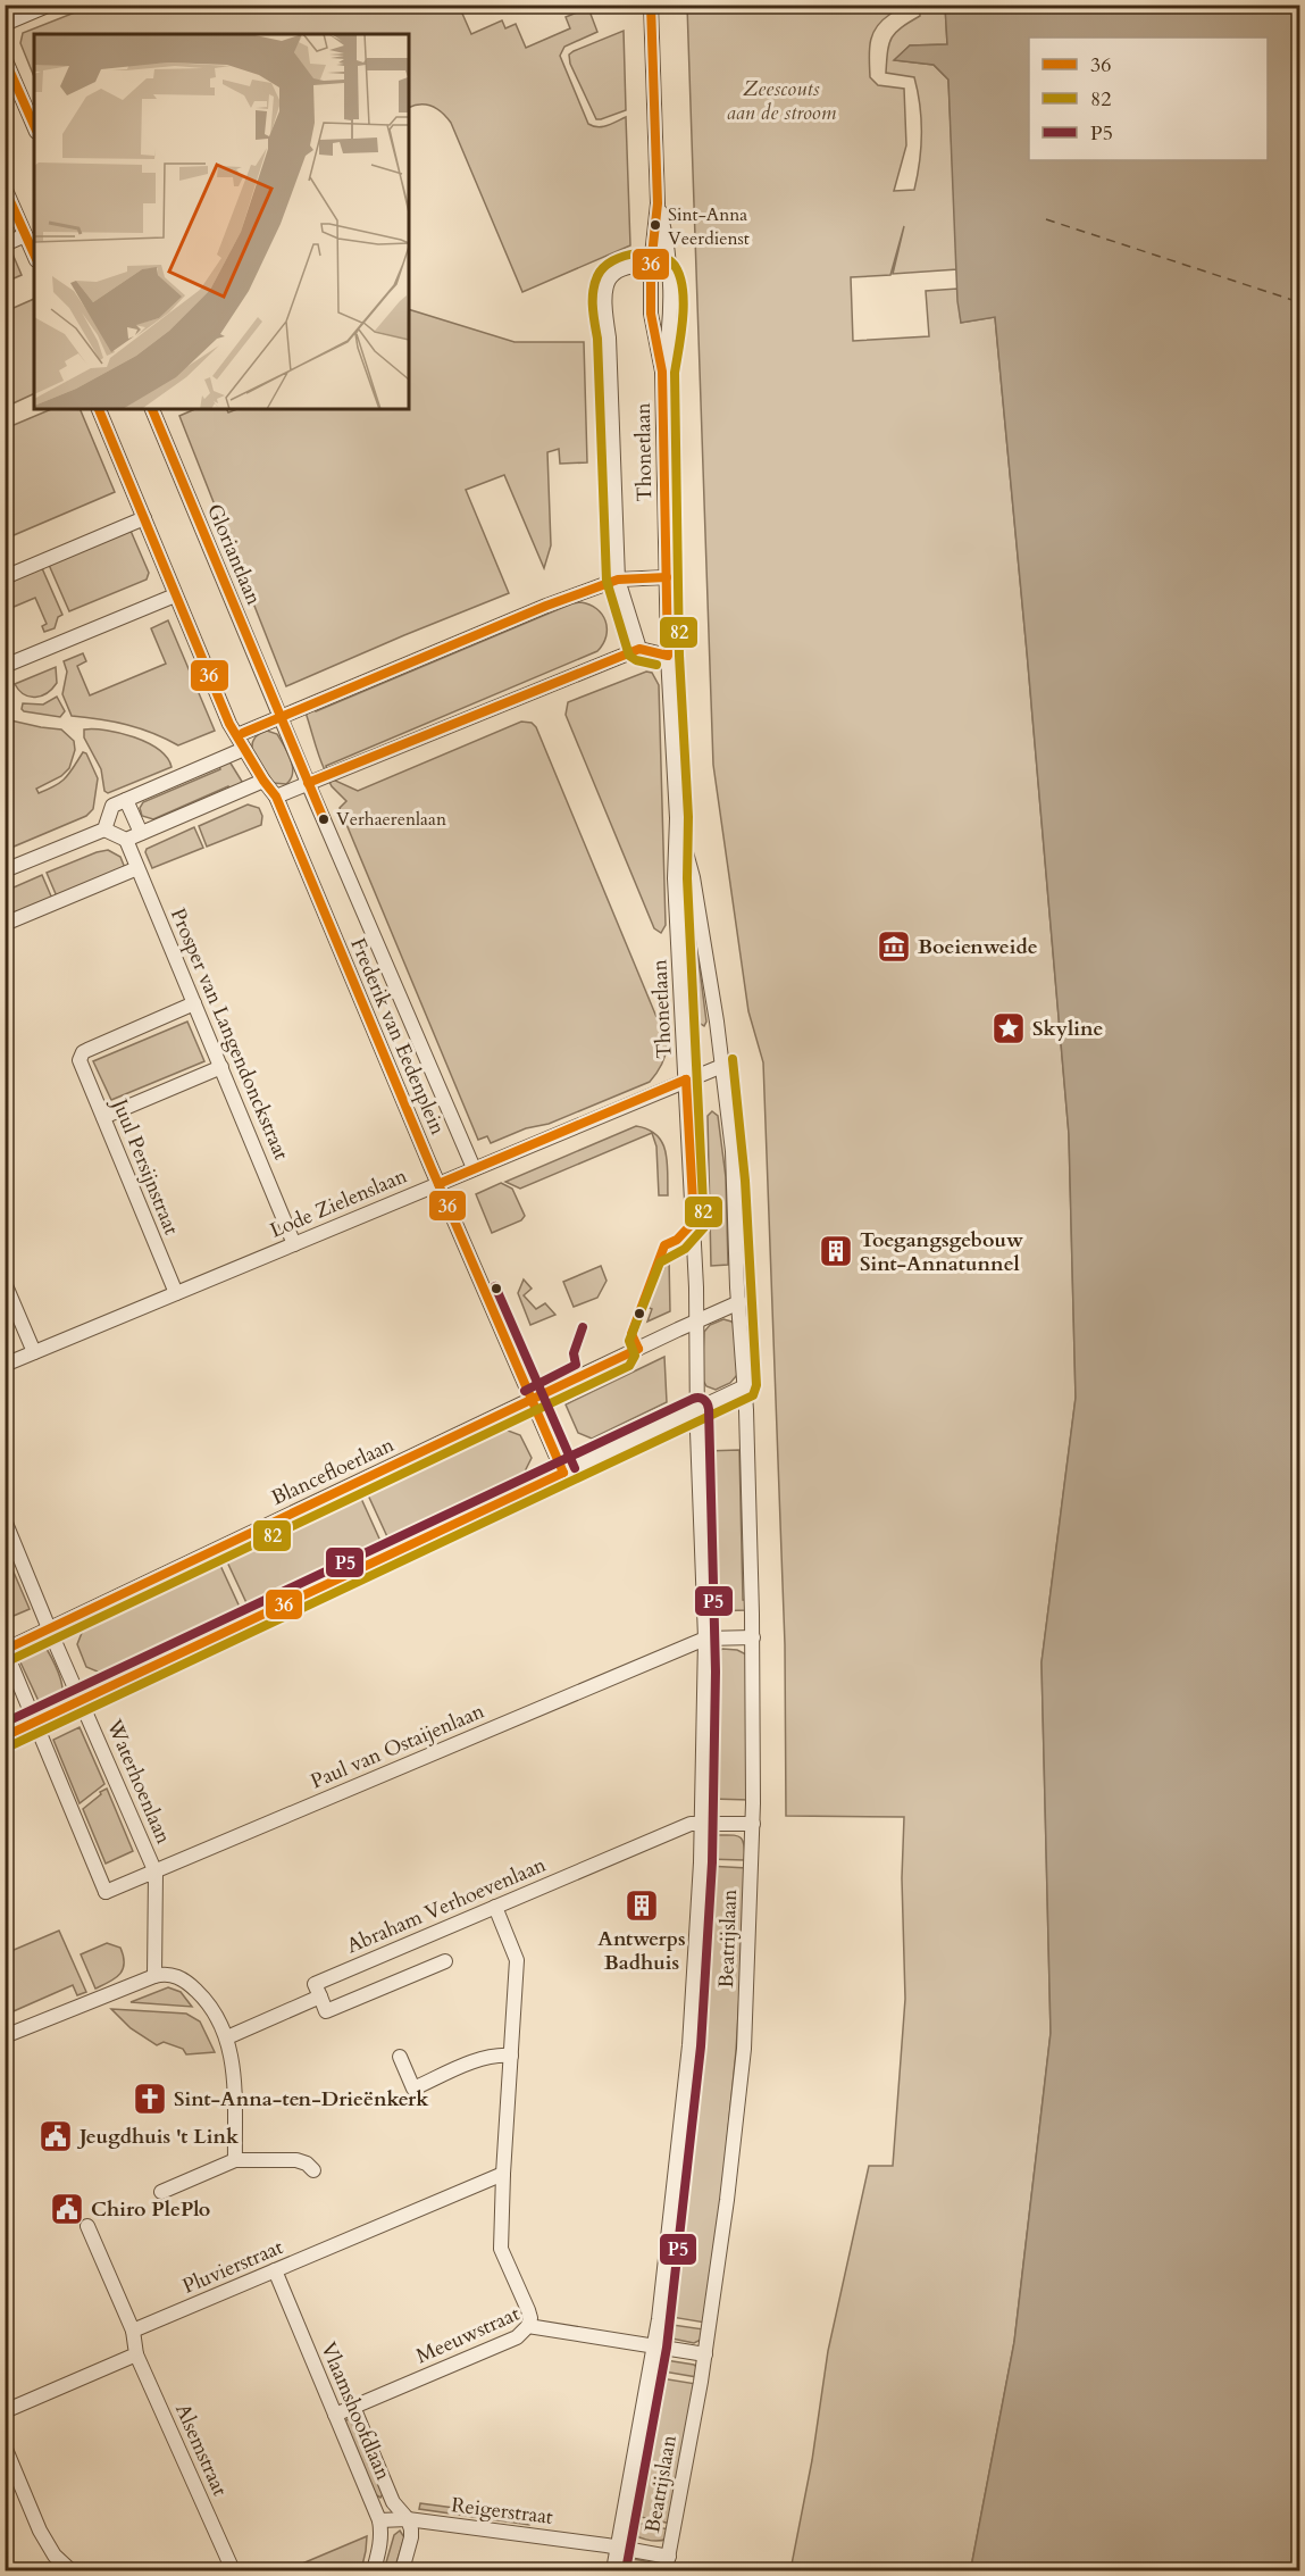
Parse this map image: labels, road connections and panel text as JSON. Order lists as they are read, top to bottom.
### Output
{
  "streets": {
    "street": [
      "Thonetlaan",
      "Gloriantlaan",
      "Prosper van Langendonckstraat",
      "Frederik van Eedenplein",
      "Juul Persijnstraat",
      "Lode Zielenslaan",
      "Blancefloerlaan",
      "Paul van Ostaijenlaan",
      "Waterhoenlaan",
      "Abraham Verhoevenlaan",
      "Beatrijslaan",
      "Pluvierstraat",
      "Meeuwstraat",
      "Vlaamshoofdlaan",
      "Alsemstraat",
      "Reigerstraat"
    ]
  },
  "crossings": [
    ["Thonetlaan", "Lode Zielenslaan"],
    ["Thonetlaan", "Blancefloerlaan"],
    ["Thonetlaan", "Beatrijslaan"],
    ["Gloriantlaan", "Frederik van Eedenplein"],
    ["Prosper van Langendonckstraat", "Juul Persijnstraat"],
    ["Prosper van Langendonckstraat", "Lode Zielenslaan"],
    ["Frederik van Eedenplein", "Lode Zielenslaan"],
    ["Frederik van Eedenplein", "Blancefloerlaan"],
    ["Juul Persijnstraat", "Lode Zielenslaan"],
    ["Blancefloerlaan", "Waterhoenlaan"],
    ["Blancefloerlaan", "Beatrijslaan"],
    ["Paul van Ostaijenlaan", "Waterhoenlaan"],
    ["Paul van Ostaijenlaan", "Beatrijslaan"],
    ["Abraham Verhoevenlaan", "Beatrijslaan"],
    ["Beatrijslaan", "Meeuwstraat"],
    ["Beatrijslaan", "Reigerstraat"],
    ["Pluvierstraat", "Vlaamshoofdlaan"],
    ["Meeuwstraat", "Vlaamshoofdlaan"],
    ["Vlaamshoofdlaan", "Reigerstraat"]
  ],
  "parks": ["Zeescouts aan de stroom"],
  "places": {
    "other": ["Sint-Anna Veerdienst", "Verhaerenlaan"],
    "museum": ["Boeienweide"],
    "place": ["Skyline"],
    "building": ["Toegangsgebouw Sint-Annatunnel", "Antwerps Badhuis"],
    "church": ["Sint-Anna-ten-Drieënkerk"],
    "public building": ["Jeugdhuis 't Link", "Chiro PlePlo"]
  },
  "lines": ["transit line 36", "transit line 82", "transit line P5"],
  "legend": ["36", "82", "P5"]
}
